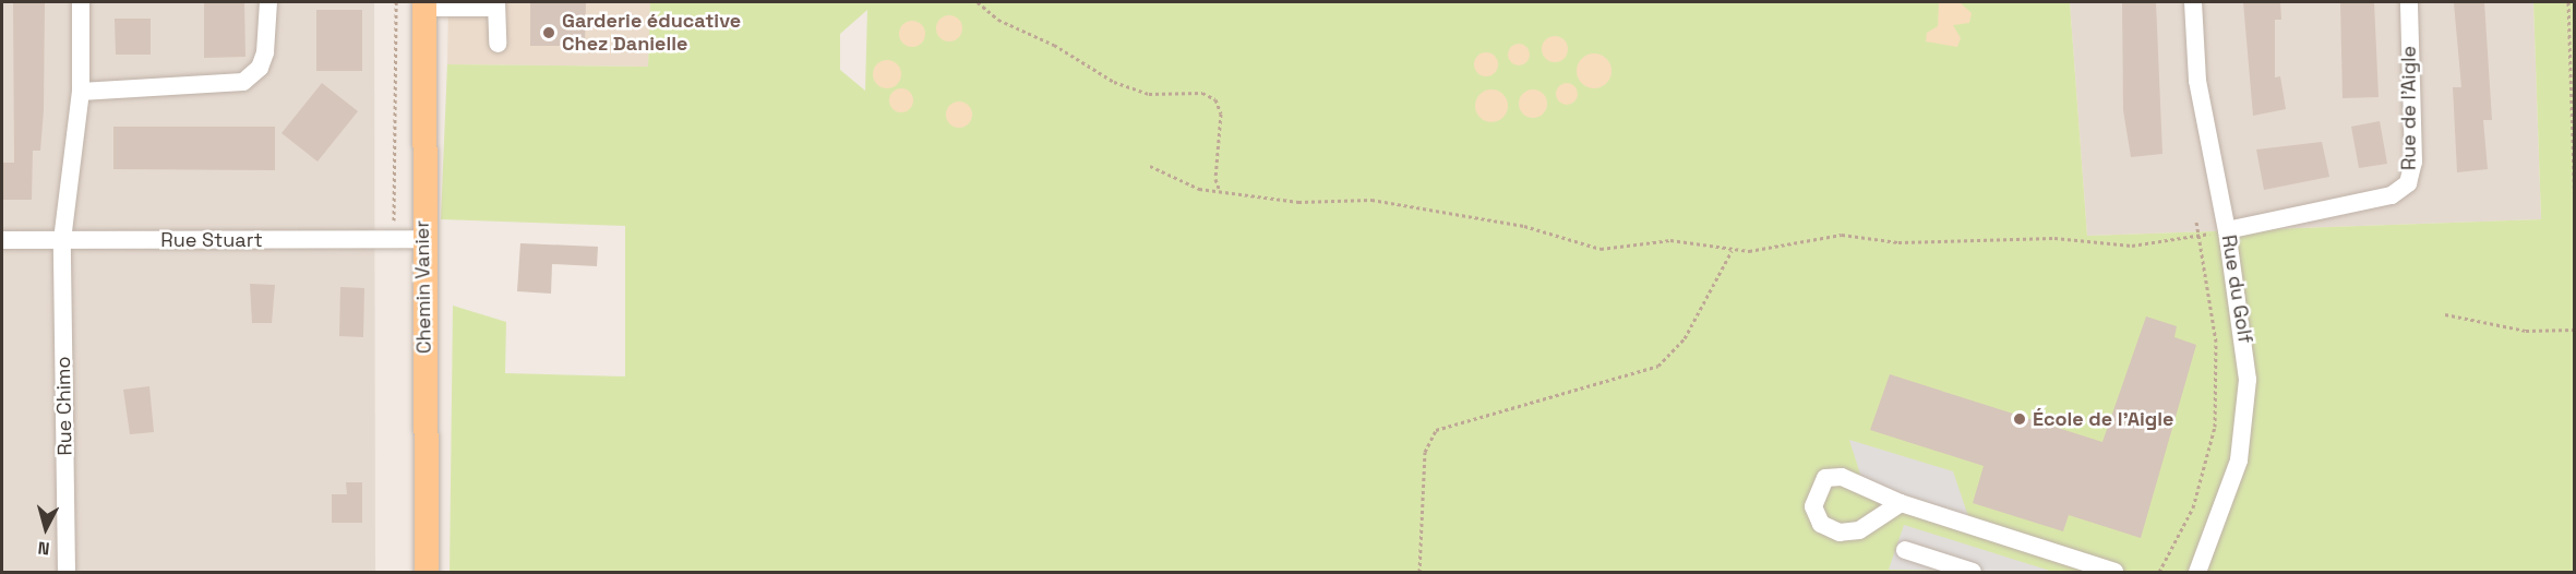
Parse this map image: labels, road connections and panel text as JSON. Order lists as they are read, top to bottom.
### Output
{
  "streets": {
    "main road": ["Chemin Vanier"],
    "street": [
      "Rue de l'Aigle",
      "Rue Stuart",
      "Rue du Golf",
      "Rue Chimo"
    ]
  },
  "crossings": [
    ["Rue de l'Aigle", "Rue du Golf"],
    ["Rue Stuart", "Chemin Vanier"],
    ["Rue Stuart", "Rue Chimo"]
  ],
  "places": ["Garderie éducative Chez Danielle", "École de l'Aigle"],
  "north": "bottom"
}
